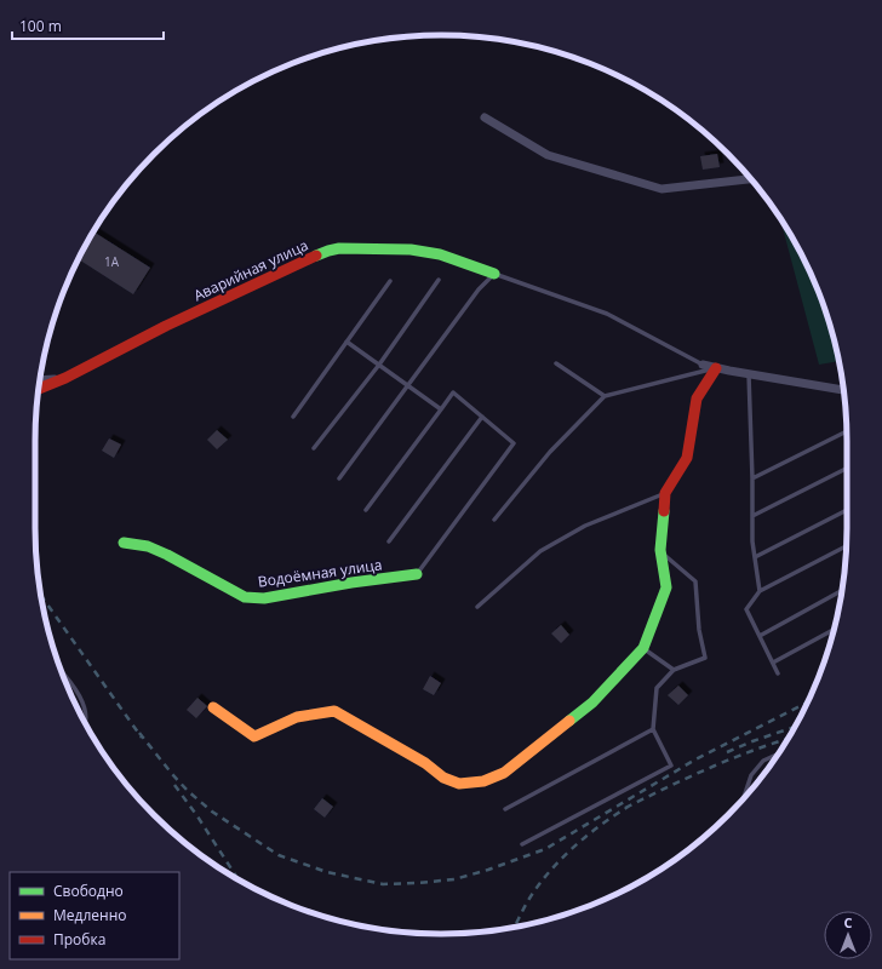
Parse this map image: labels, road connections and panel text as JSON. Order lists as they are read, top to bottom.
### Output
{
  "streets": {
    "street": ["Аварийная улица", "Водоёмная улица"]
  },
  "house_numbers": ["1А"],
  "legend": ["Свободно", "Медленно", "Пробка"],
  "scale_bar": "100 m",
  "north": "top"
}
